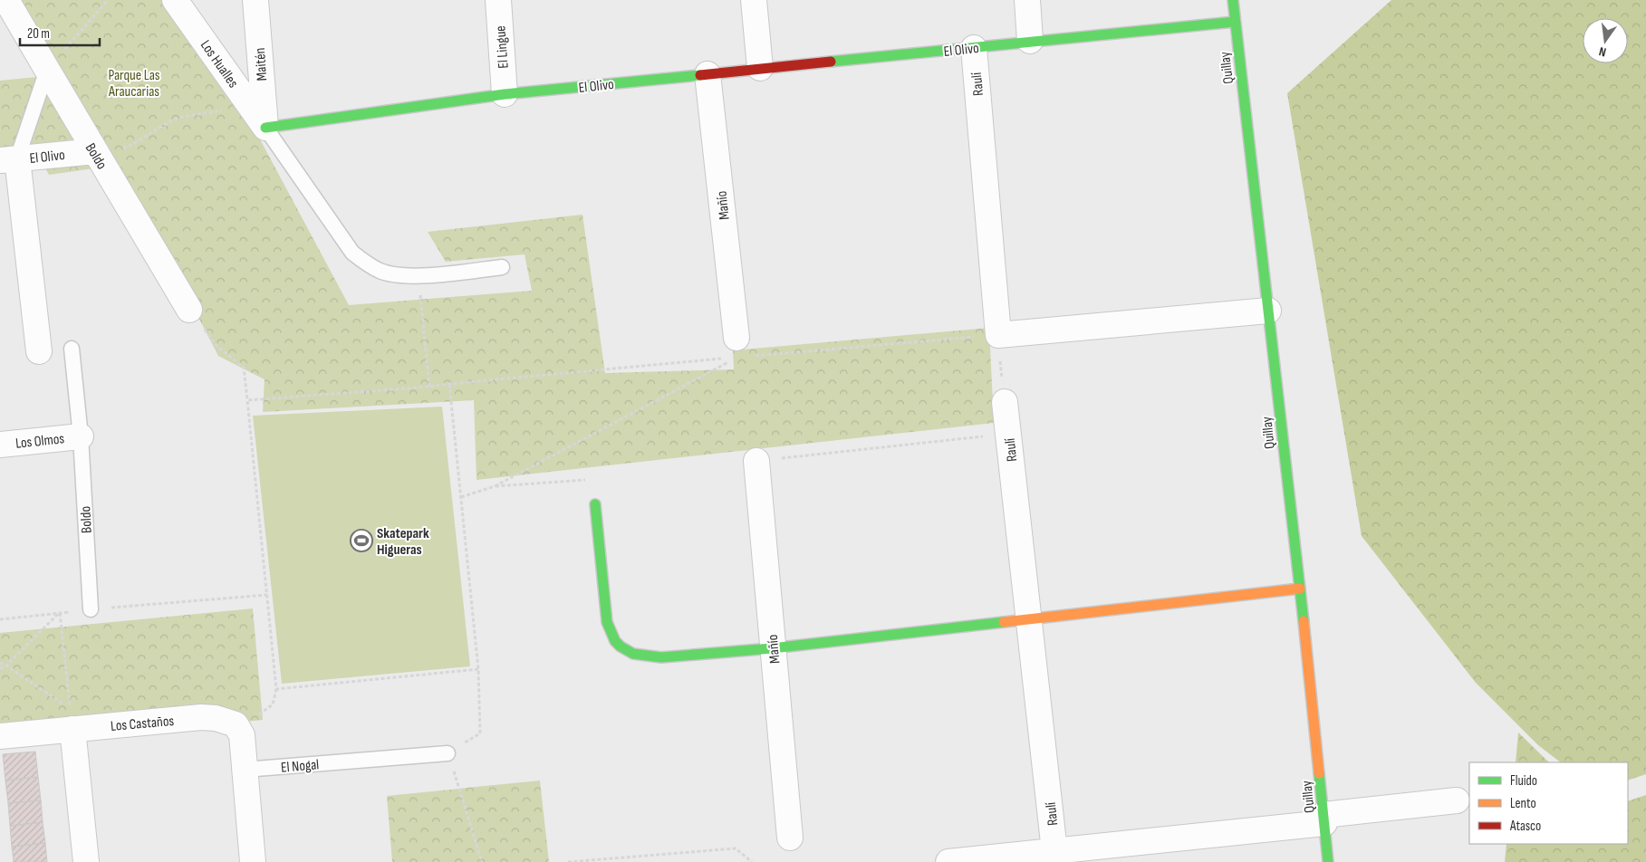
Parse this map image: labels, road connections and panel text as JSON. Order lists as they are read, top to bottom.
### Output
{
  "streets": {
    "street": [
      "El Lingue",
      "El Olivo",
      "Los Hualles",
      "Maitén",
      "Quillay",
      "Raulí",
      "Boldo",
      "Mañío",
      "Los Olmos",
      "Los Castaños"
    ],
    "lane": ["El Nogal"]
  },
  "crossings": [
    ["El Lingue", "El Olivo"],
    ["El Olivo", "Los Hualles"],
    ["El Olivo", "Maitén"],
    ["El Olivo", "Quillay"],
    ["El Olivo", "Raulí"],
    ["El Olivo", "Boldo"],
    ["El Olivo", "Mañío"],
    ["Los Hualles", "Maitén"],
    ["Boldo", "Los Olmos"]
  ],
  "parks": ["Parque Las Araucarias"],
  "places": {
    "sports": ["Skatepark Higueras"]
  },
  "legend": ["Fluido", "Lento", "Atasco"],
  "scale_bar": "20 m",
  "north": "bottom"
}
